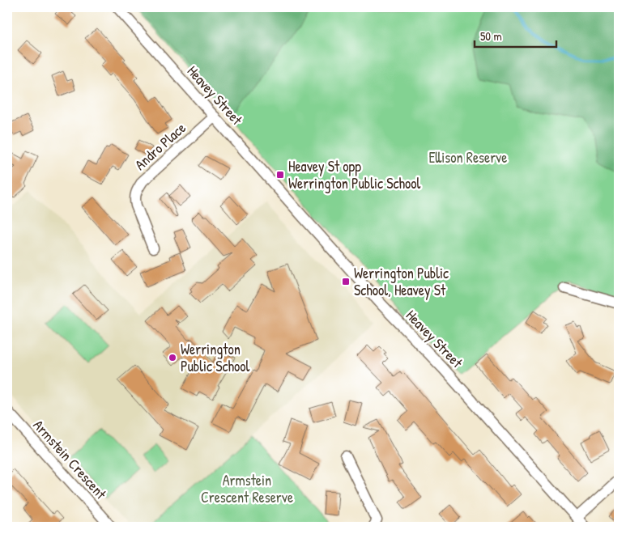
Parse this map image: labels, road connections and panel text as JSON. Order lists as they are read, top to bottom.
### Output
{
  "streets": {
    "street": ["Heavey Street", "Andro Place", "Armstein Crescent"]
  },
  "crossings": [
    ["Heavey Street", "Andro Place"]
  ],
  "parks": ["Ellison Reserve", "Armstein Crescent Reserve"],
  "places": {
    "transit": ["Heavey St opp Werrington Public School", "Werrington Public School, Heavey St"],
    "other": ["Werrington Public School"]
  },
  "scale_bar": "50 m"
}
